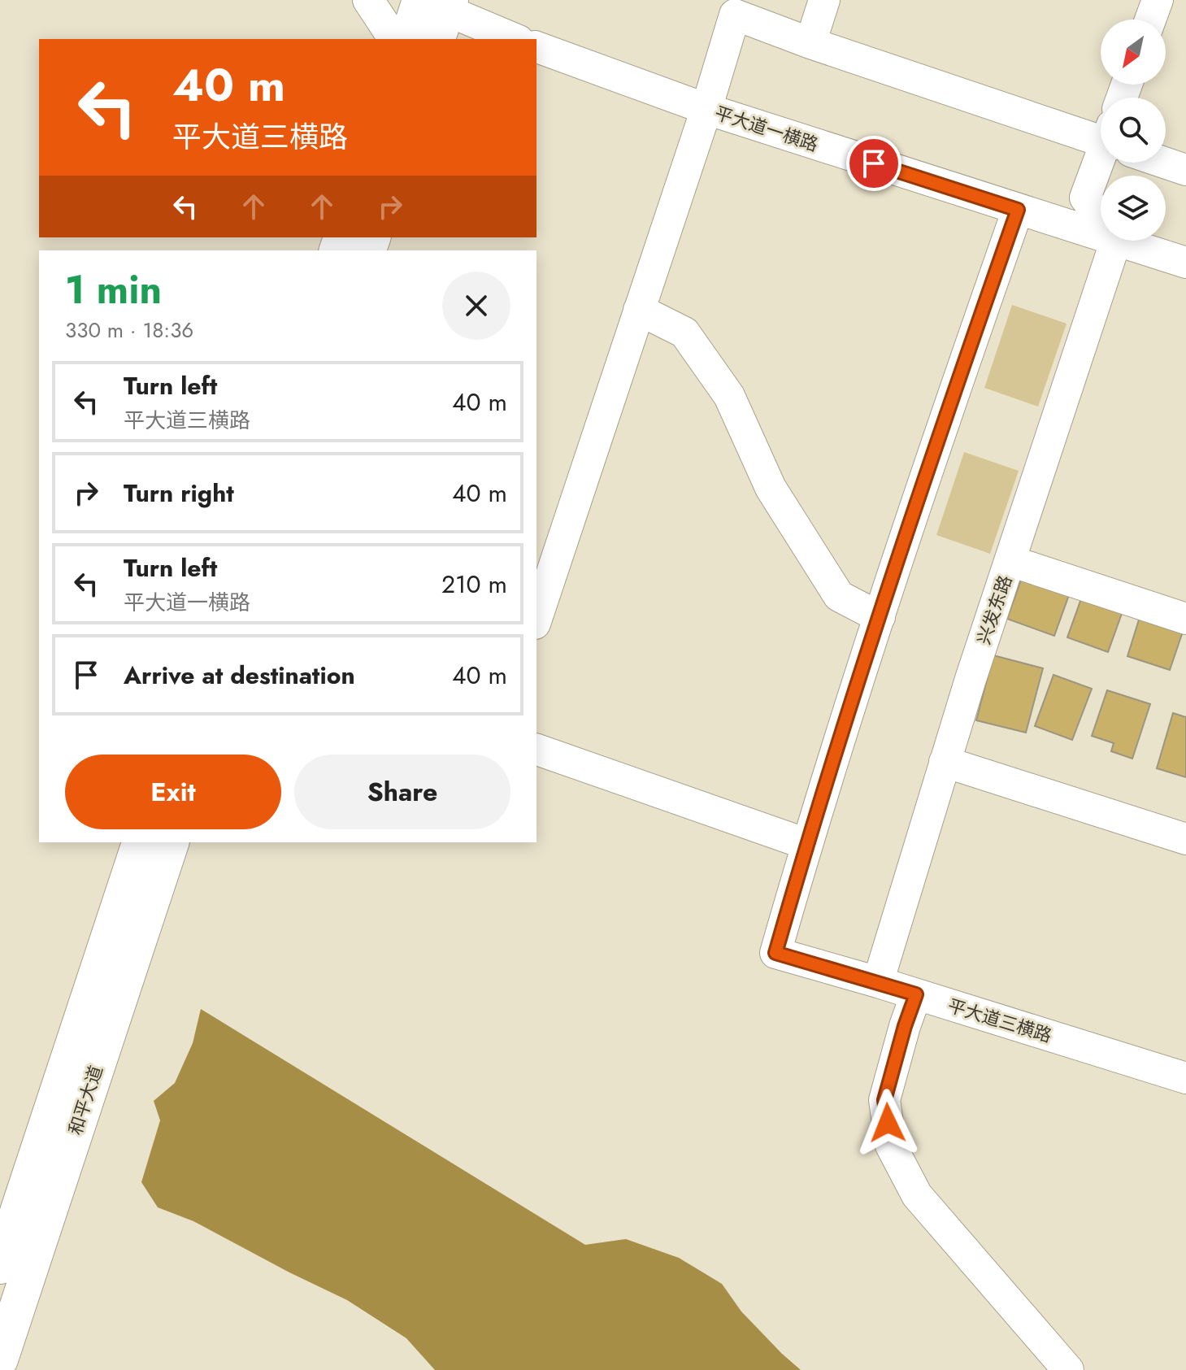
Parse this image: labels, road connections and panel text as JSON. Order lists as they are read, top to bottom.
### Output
{
  "streets": {
    "main road": ["和平大道"],
    "street": ["平大道一横路", "兴发东路", "平大道三横路"]
  },
  "crossings": [
    ["兴发东路", "平大道三横路"]
  ],
  "north": "bottom left",
  "page": {
    "turn": ["40 m", "平大道三横路"],
    "heading": ["1 min", "330 m · 18:36"],
    "list": [
      {
        "name": "Turn left",
        "note": "平大道三横路",
        "value": "40 m"
      },
      {
        "name": "Turn right",
        "value": "40 m"
      },
      {
        "name": "Turn left",
        "note": "平大道一横路",
        "value": "210 m"
      },
      {
        "name": "Arrive at destination",
        "value": "40 m"
      }
    ],
    "buttons": ["Exit", "Share"]
  }
}
